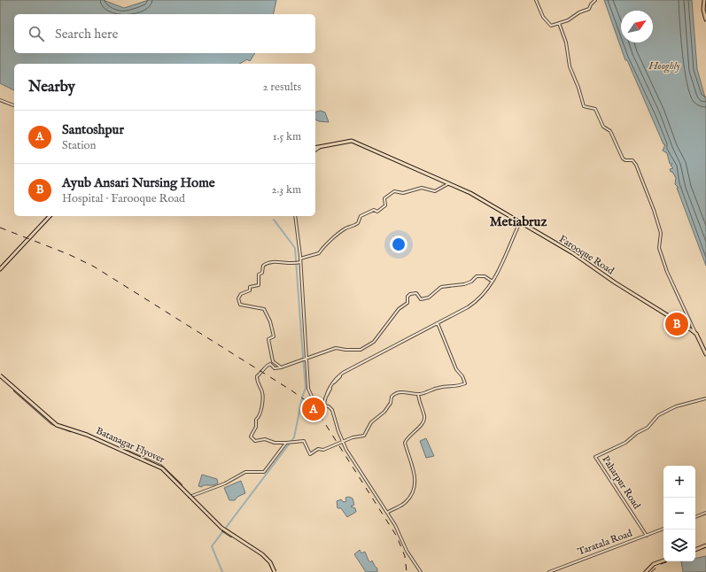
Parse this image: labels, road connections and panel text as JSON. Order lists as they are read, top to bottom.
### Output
{
  "streets": {
    "main road": ["Farooque Road", "Batanagar Flyover"],
    "street": ["Paharpur Road", "Taratala Road"]
  },
  "crossings": [
    ["Paharpur Road", "Taratala Road"]
  ],
  "districts": ["Metiabruz"],
  "water": ["Hooghly"],
  "north": "top right",
  "page": {
    "search": "Search here",
    "heading": ["Nearby", "2 results"],
    "list": [
      {
        "mark": "A",
        "name": "Santoshpur",
        "note": "Station",
        "value": "1.5 km"
      },
      {
        "mark": "B",
        "name": "Ayub Ansari Nursing Home",
        "note": "Hospital · Farooque Road",
        "value": "2.3 km"
      }
    ],
    "pins": ["B", "A"],
    "map_buttons": ["+", "−"]
  }
}
